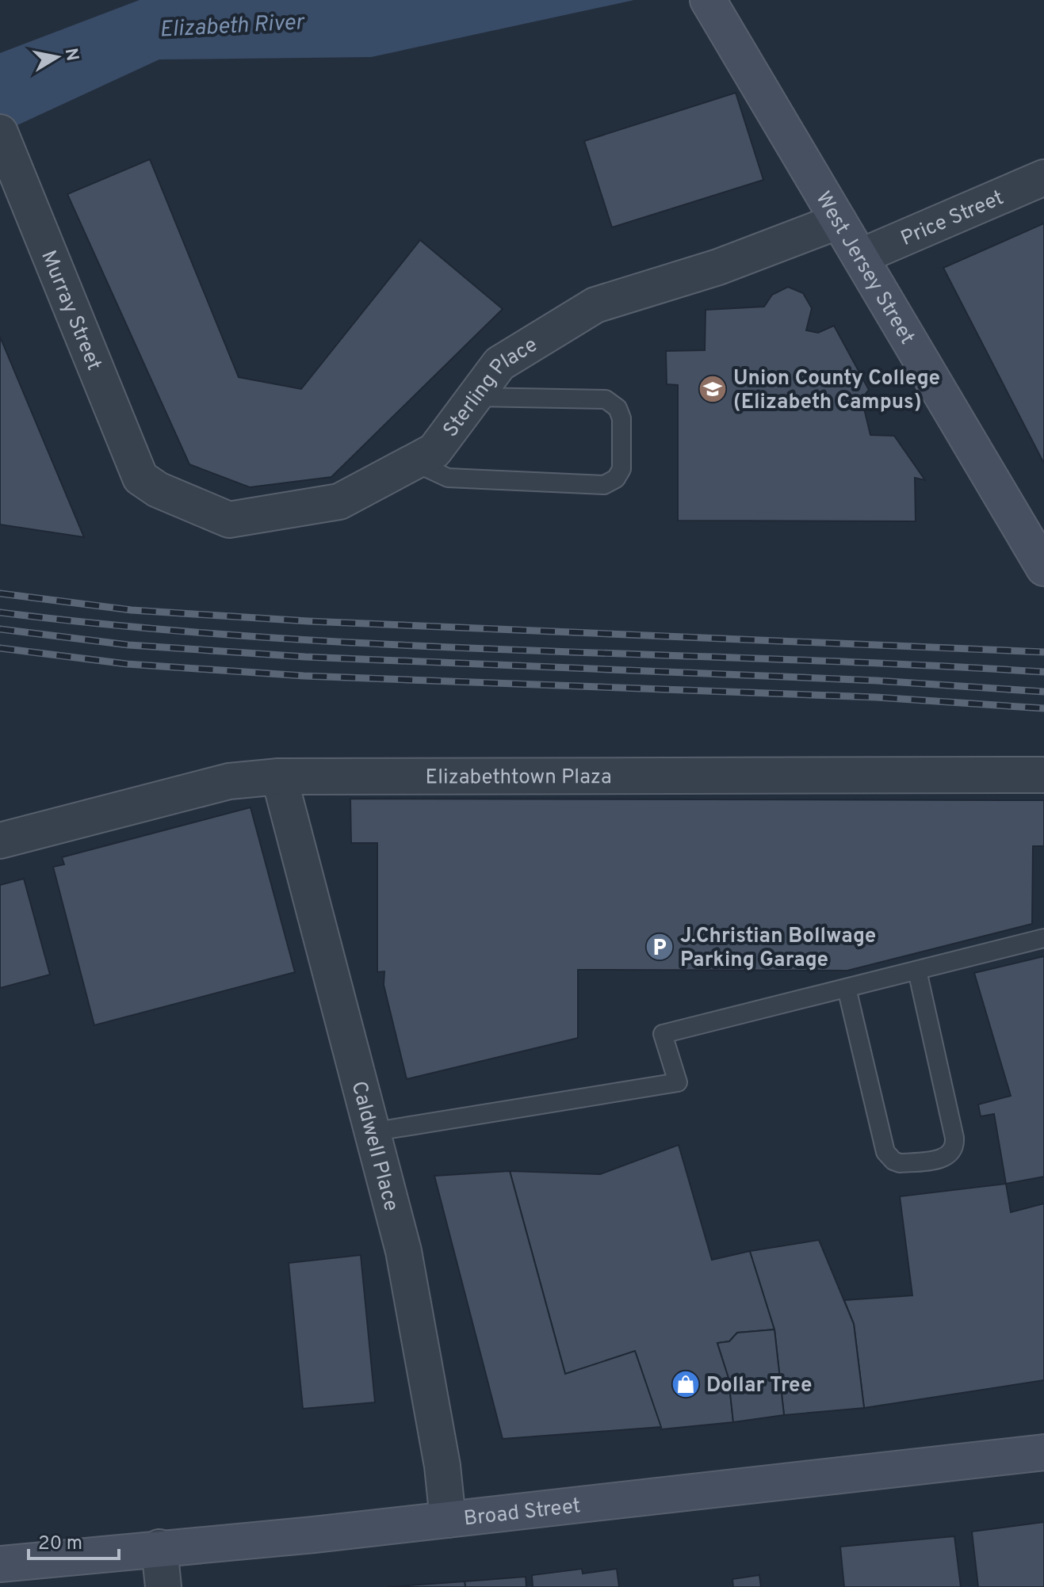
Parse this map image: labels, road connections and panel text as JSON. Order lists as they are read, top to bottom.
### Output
{
  "streets": {
    "street": [
      "Price Street",
      "West Jersey Street",
      "Murray Street",
      "Sterling Place",
      "Elizabethtown Plaza",
      "Caldwell Place",
      "Broad Street"
    ]
  },
  "crossings": [
    ["Price Street", "West Jersey Street"],
    ["West Jersey Street", "Sterling Place"],
    ["Murray Street", "Sterling Place"],
    ["Elizabethtown Plaza", "Caldwell Place"],
    ["Caldwell Place", "Broad Street"]
  ],
  "water": ["Elizabeth River"],
  "places": {
    "school or university": ["Union County College (Elizabeth Campus)"],
    "parking": ["J.Christian Bollwage Parking Garage"],
    "shop": ["Dollar Tree"]
  },
  "scale_bar": "20 m",
  "north": "right"
}
